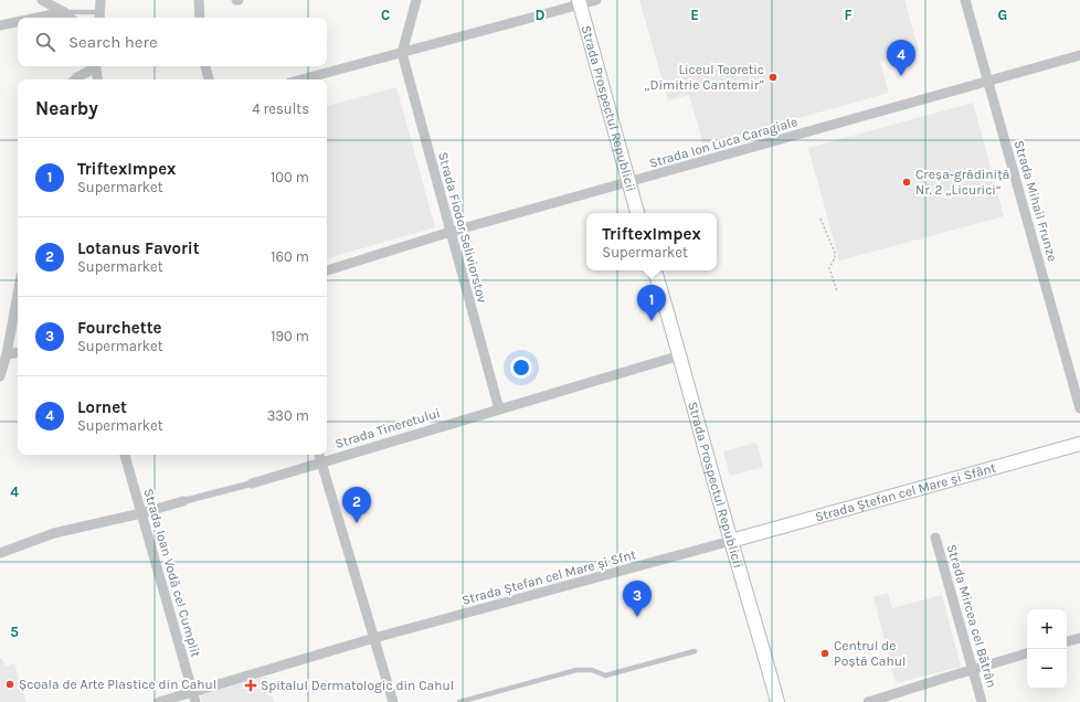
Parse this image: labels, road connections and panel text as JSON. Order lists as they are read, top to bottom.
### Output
{
  "streets": {
    "main road": ["Strada Prospectul Republicii", "Strada Ștefan cel Mare și Sfânt"],
    "street": [
      "Strada Ion Luca Caragiale",
      "Strada Mihail Frunze",
      "Strada Fiodor Seliviorstov",
      "Strada Tineretului",
      "Strada Ioan Vodă cel Cumplit",
      "Strada Ștefan cel Mare și Sfnt",
      "Strada Mircea cel Bătrân"
    ]
  },
  "crossings": [
    ["Strada Prospectul Republicii", "Strada Ion Luca Caragiale"],
    ["Strada Prospectul Republicii", "Strada Tineretului"],
    ["Strada Prospectul Republicii", "Strada Ștefan cel Mare și Sfânt"],
    ["Strada Prospectul Republicii", "Strada Ștefan cel Mare și Sfnt"],
    ["Strada Ion Luca Caragiale", "Strada Mihail Frunze"],
    ["Strada Ion Luca Caragiale", "Strada Fiodor Seliviorstov"],
    ["Strada Fiodor Seliviorstov", "Strada Tineretului"],
    ["Strada Tineretului", "Strada Ioan Vodă cel Cumplit"],
    ["Strada Ștefan cel Mare și Sfânt", "Strada Ștefan cel Mare și Sfnt"]
  ],
  "places": {
    "other": [
      "Liceul Teoretic „Dimitrie Cantemir”",
      "Creșa-grădiniță Nr. 2 „Licurici“",
      "Centrul de Poștă Cahul",
      "Școala de Arte Plastice din Cahul"
    ],
    "health": ["Spitalul Dermatologic din Cahul"]
  },
  "page": {
    "search": "Search here",
    "pins": [
      "4",
      "1",
      "2",
      "3"
    ],
    "heading": ["Nearby", "4 results"],
    "list": [
      {
        "mark": "1",
        "name": "TriftexImpex",
        "note": "Supermarket",
        "value": "100 m"
      },
      {
        "mark": "2",
        "name": "Lotanus Favorit",
        "note": "Supermarket",
        "value": "160 m"
      },
      {
        "mark": "3",
        "name": "Fourchette",
        "note": "Supermarket",
        "value": "190 m"
      },
      {
        "mark": "4",
        "name": "Lornet",
        "note": "Supermarket",
        "value": "330 m"
      }
    ],
    "popup": ["TriftexImpex", "Supermarket"],
    "map_buttons": ["+", "−"]
  },
  "grid": {
    "columns": [
      "C",
      "D",
      "E",
      "F",
      "G"
    ],
    "rows": ["4", "5"]
  }
}
